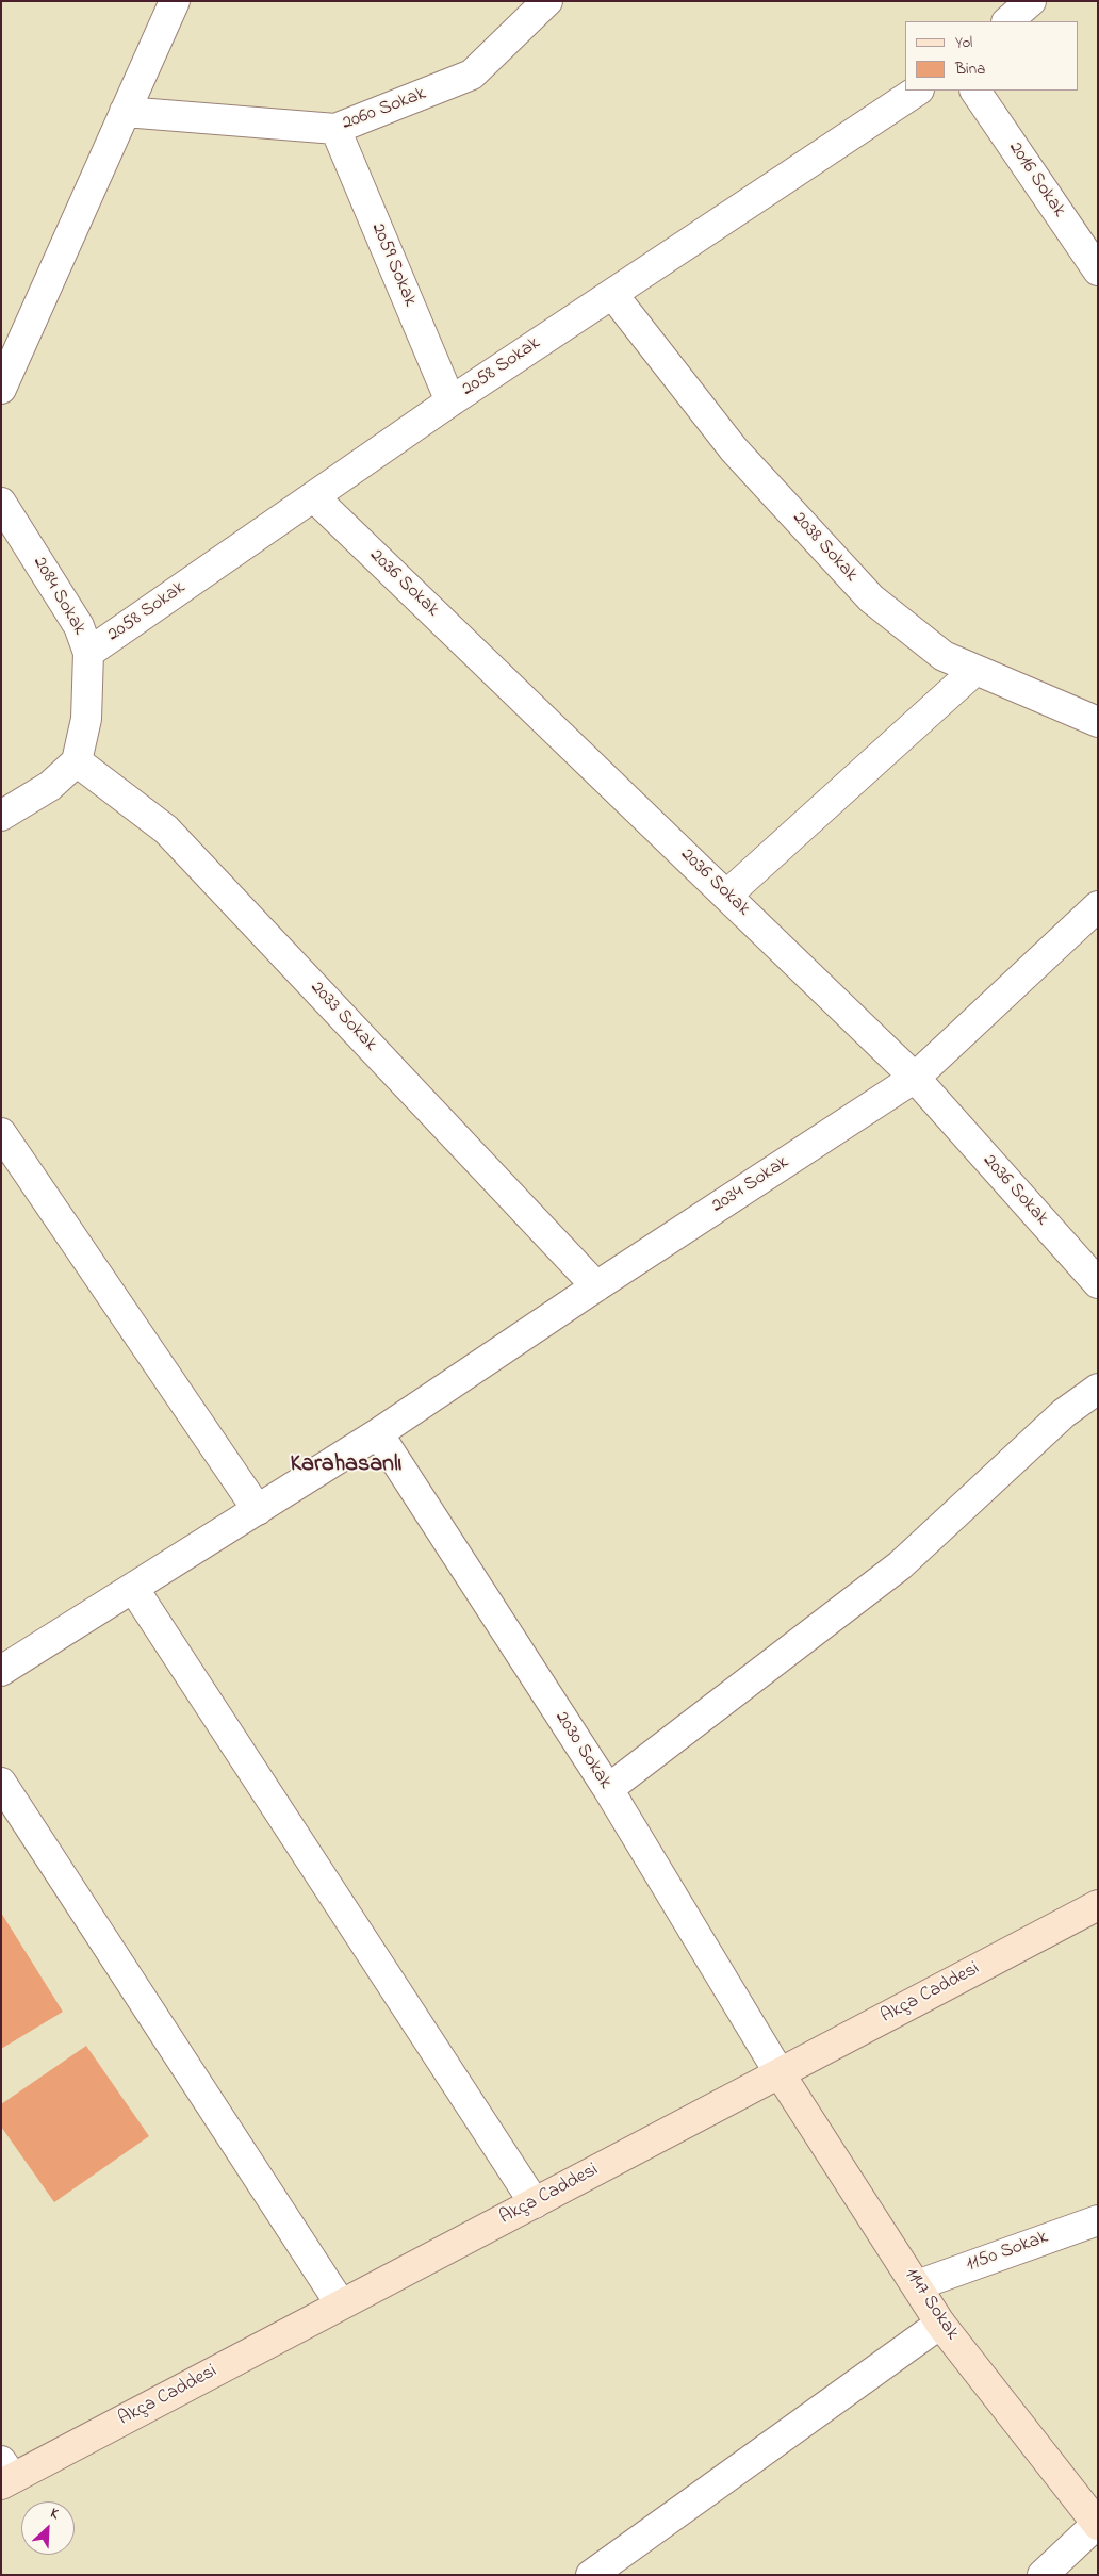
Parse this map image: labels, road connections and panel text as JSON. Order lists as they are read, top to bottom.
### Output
{
  "streets": {
    "street": [
      "2060 Sokak",
      "2016 Sokak",
      "2059 Sokak",
      "2058 Sokak",
      "2038 Sokak",
      "2036 Sokak",
      "2084 Sokak",
      "2033 Sokak",
      "2034 Sokak",
      "2030 Sokak",
      "Akça Caddesi",
      "1150 Sokak",
      "1147 Sokak"
    ]
  },
  "crossings": [
    ["2060 Sokak", "2059 Sokak"],
    ["2059 Sokak", "2058 Sokak"],
    ["2058 Sokak", "2038 Sokak"],
    ["2058 Sokak", "2036 Sokak"],
    ["2058 Sokak", "2084 Sokak"],
    ["2036 Sokak", "2034 Sokak"],
    ["2084 Sokak", "2033 Sokak"],
    ["2033 Sokak", "2034 Sokak"],
    ["2034 Sokak", "2030 Sokak"],
    ["2030 Sokak", "Akça Caddesi"],
    ["2030 Sokak", "1147 Sokak"],
    ["Akça Caddesi", "1147 Sokak"],
    ["1150 Sokak", "1147 Sokak"]
  ],
  "districts": ["Karahasanlı"],
  "legend": ["Yol", "Bina"],
  "north": "top right"
}
